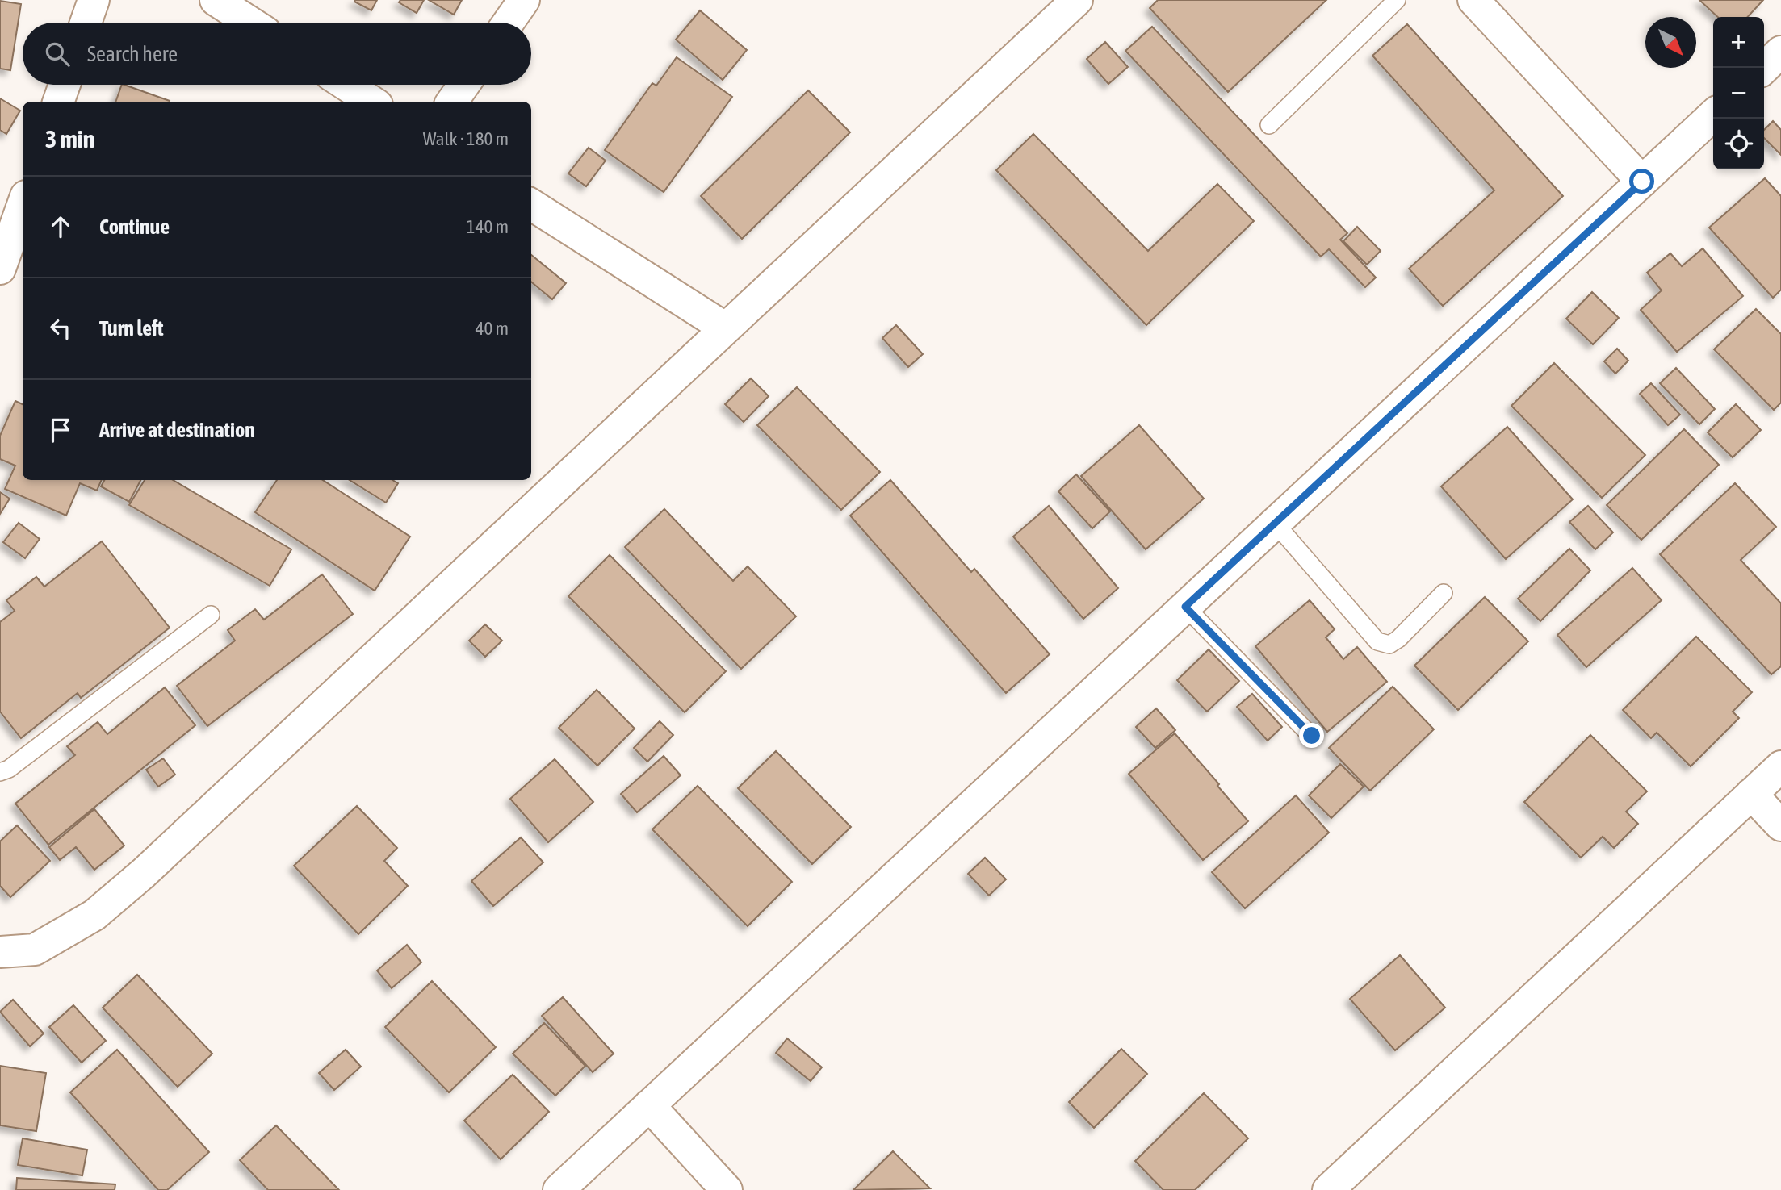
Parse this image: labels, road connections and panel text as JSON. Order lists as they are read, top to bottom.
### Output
{
  "north": "bottom right",
  "page": {
    "map_buttons": ["+", "−"],
    "search": "Search here",
    "heading": ["3 min", "Walk · 180 m"],
    "list": [
      ["Continue", "140 m"],
      ["Turn left", "40 m"],
      "Arrive at destination"
    ]
  }
}
